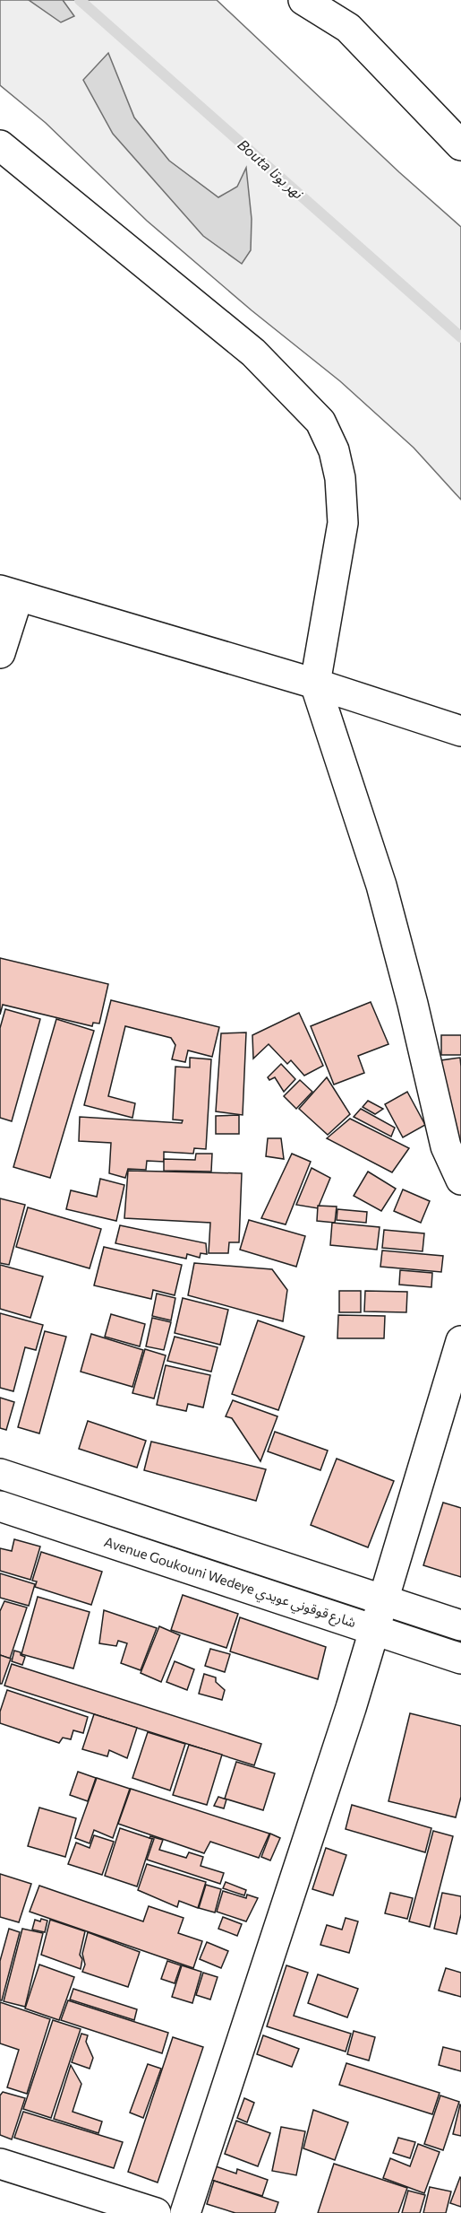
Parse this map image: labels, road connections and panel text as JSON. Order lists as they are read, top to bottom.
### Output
{
  "streets": {
    "street": ["Avenue Goukouni Wedeye شارع قوقوني عويدي"]
  },
  "water": ["Bouta نهر بوتا"]
}
